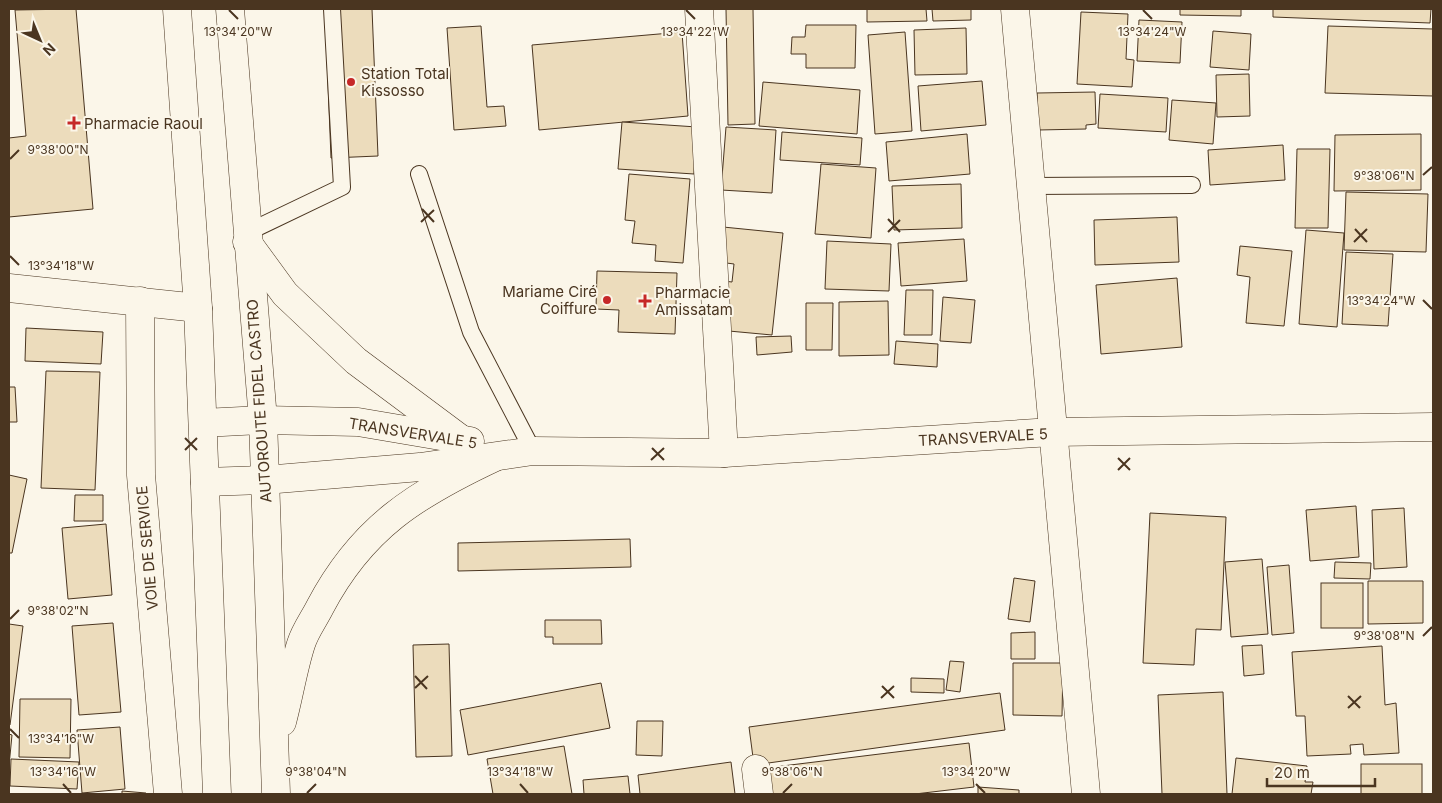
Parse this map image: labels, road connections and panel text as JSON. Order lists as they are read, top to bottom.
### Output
{
  "streets": {
    "main road": ["AUTOROUTE FIDEL CASTRO", "TRANSVERVALE 5", "VOIE DE SERVICE"]
  },
  "crossings": [
    ["AUTOROUTE FIDEL CASTRO", "TRANSVERVALE 5"]
  ],
  "places": {
    "other": ["Station Total Kissosso", "Mariame Ciré Coiffure"],
    "health": ["Pharmacie Raoul", "Pharmacie Amissatam"]
  },
  "scale_bar": "20 m",
  "north": "bottom right",
  "coordinates": [
    "13°34'20\"W",
    "13°34'22\"W",
    "13°34'24\"W",
    "9°38'00\"N",
    "9°38'06\"N",
    "13°34'18\"W",
    "9°38'02\"N",
    "9°38'08\"N",
    "13°34'16\"W",
    "9°38'04\"N"
  ]
}
